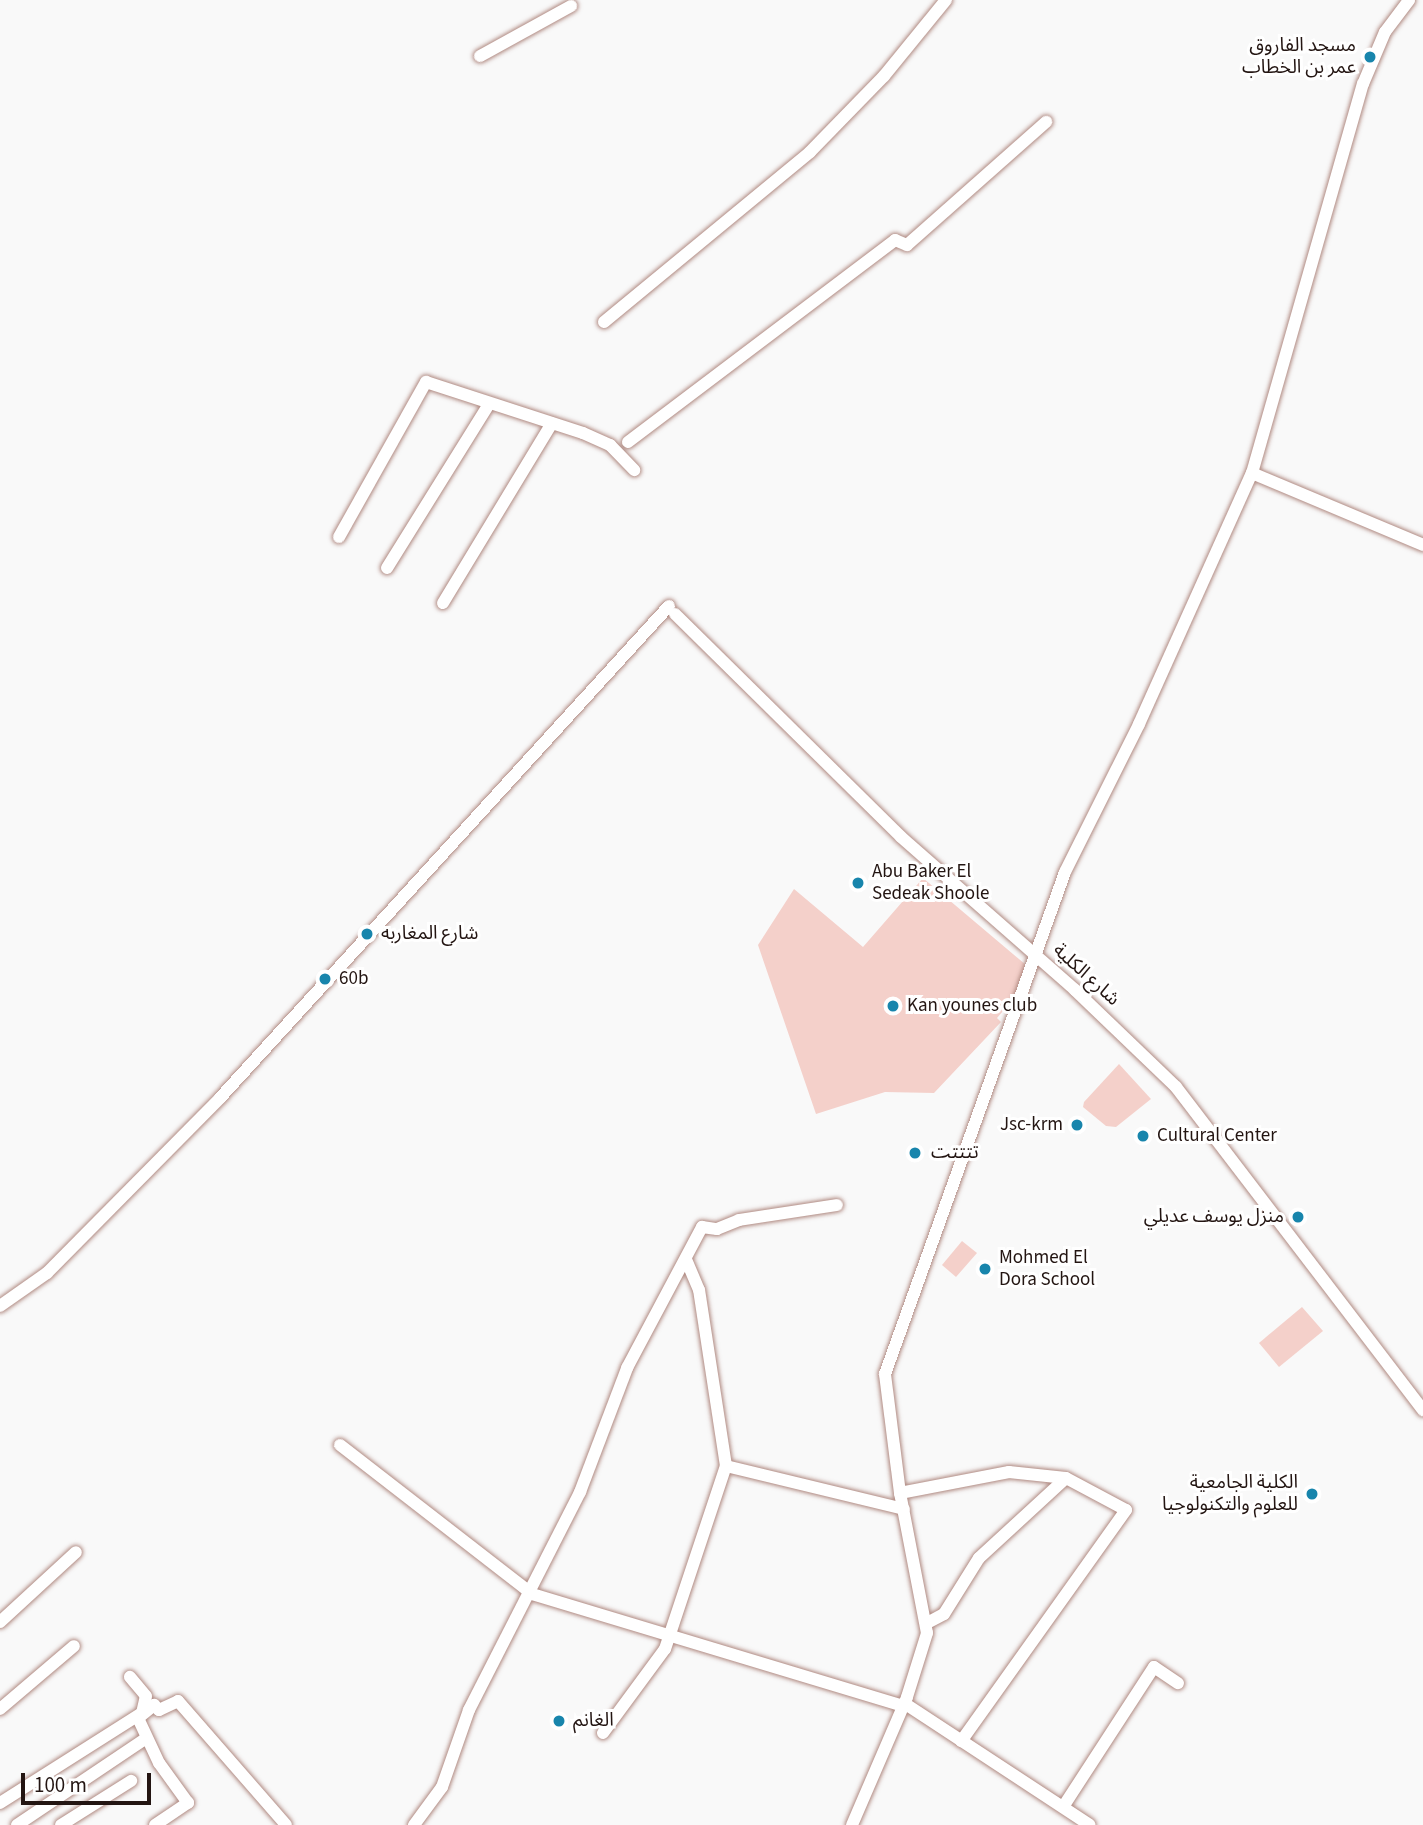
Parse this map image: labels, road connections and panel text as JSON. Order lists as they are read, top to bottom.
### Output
{
  "streets": {
    "street": ["شارع الكلية"]
  },
  "places": [
    "مسجد الفاروق عمر بن الخطاب",
    "Abu Baker El Sedeak Shoole",
    "شارع المغاربه",
    "60b",
    "Kan younes club",
    "Jsc-krm",
    "Cultural Center",
    "تتتتت",
    "منزل يوسف عديلي",
    "Mohmed El Dora School",
    "الكلية الجامعية للعلوم والتكنولوجيا",
    "الغانم"
  ],
  "scale_bar": "100 m"
}
